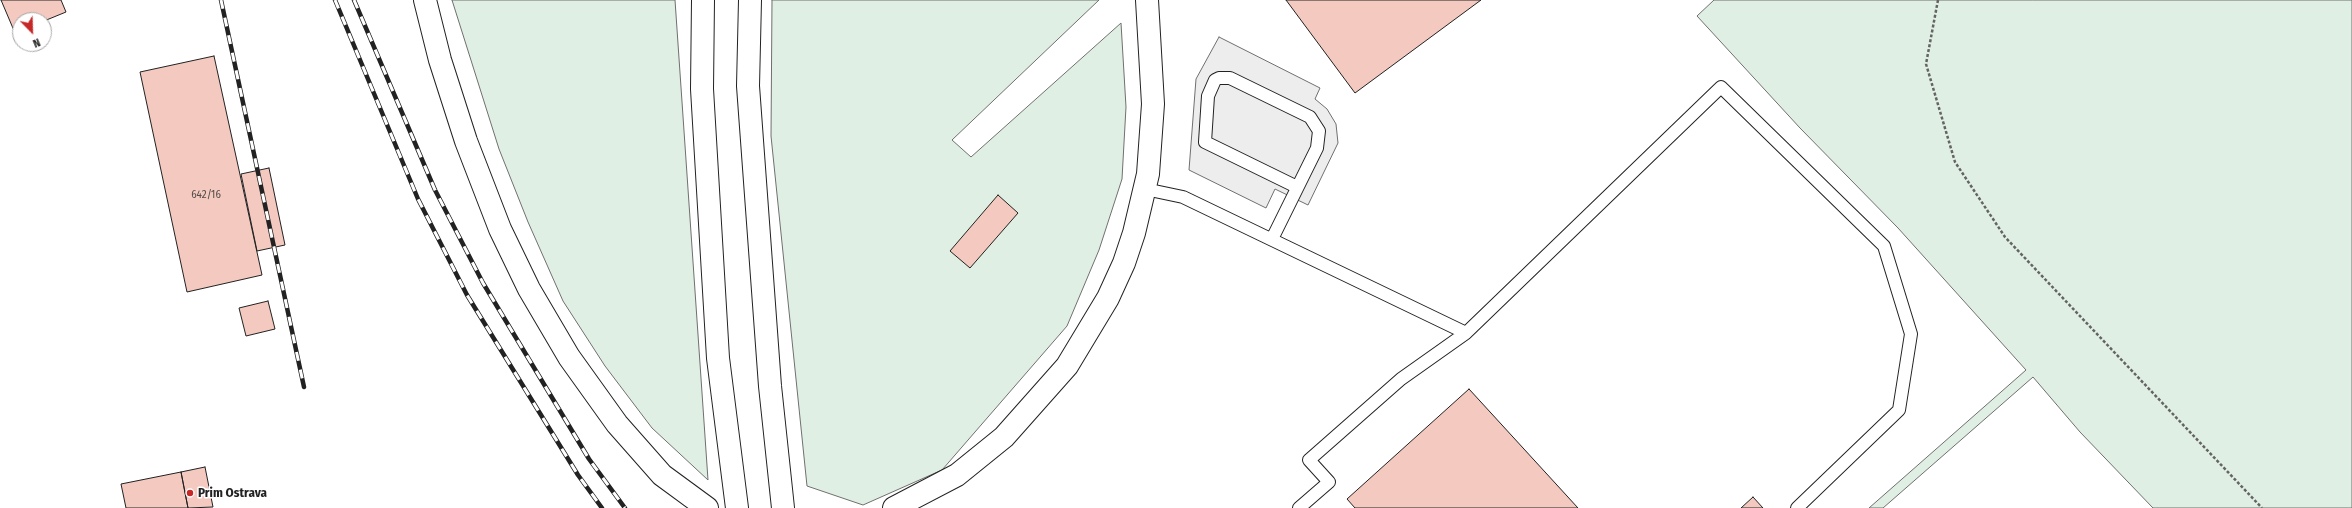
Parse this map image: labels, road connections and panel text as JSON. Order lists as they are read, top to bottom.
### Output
{
  "places": ["Prim Ostrava"],
  "house_numbers": ["642/16"],
  "north": "bottom right"
}
